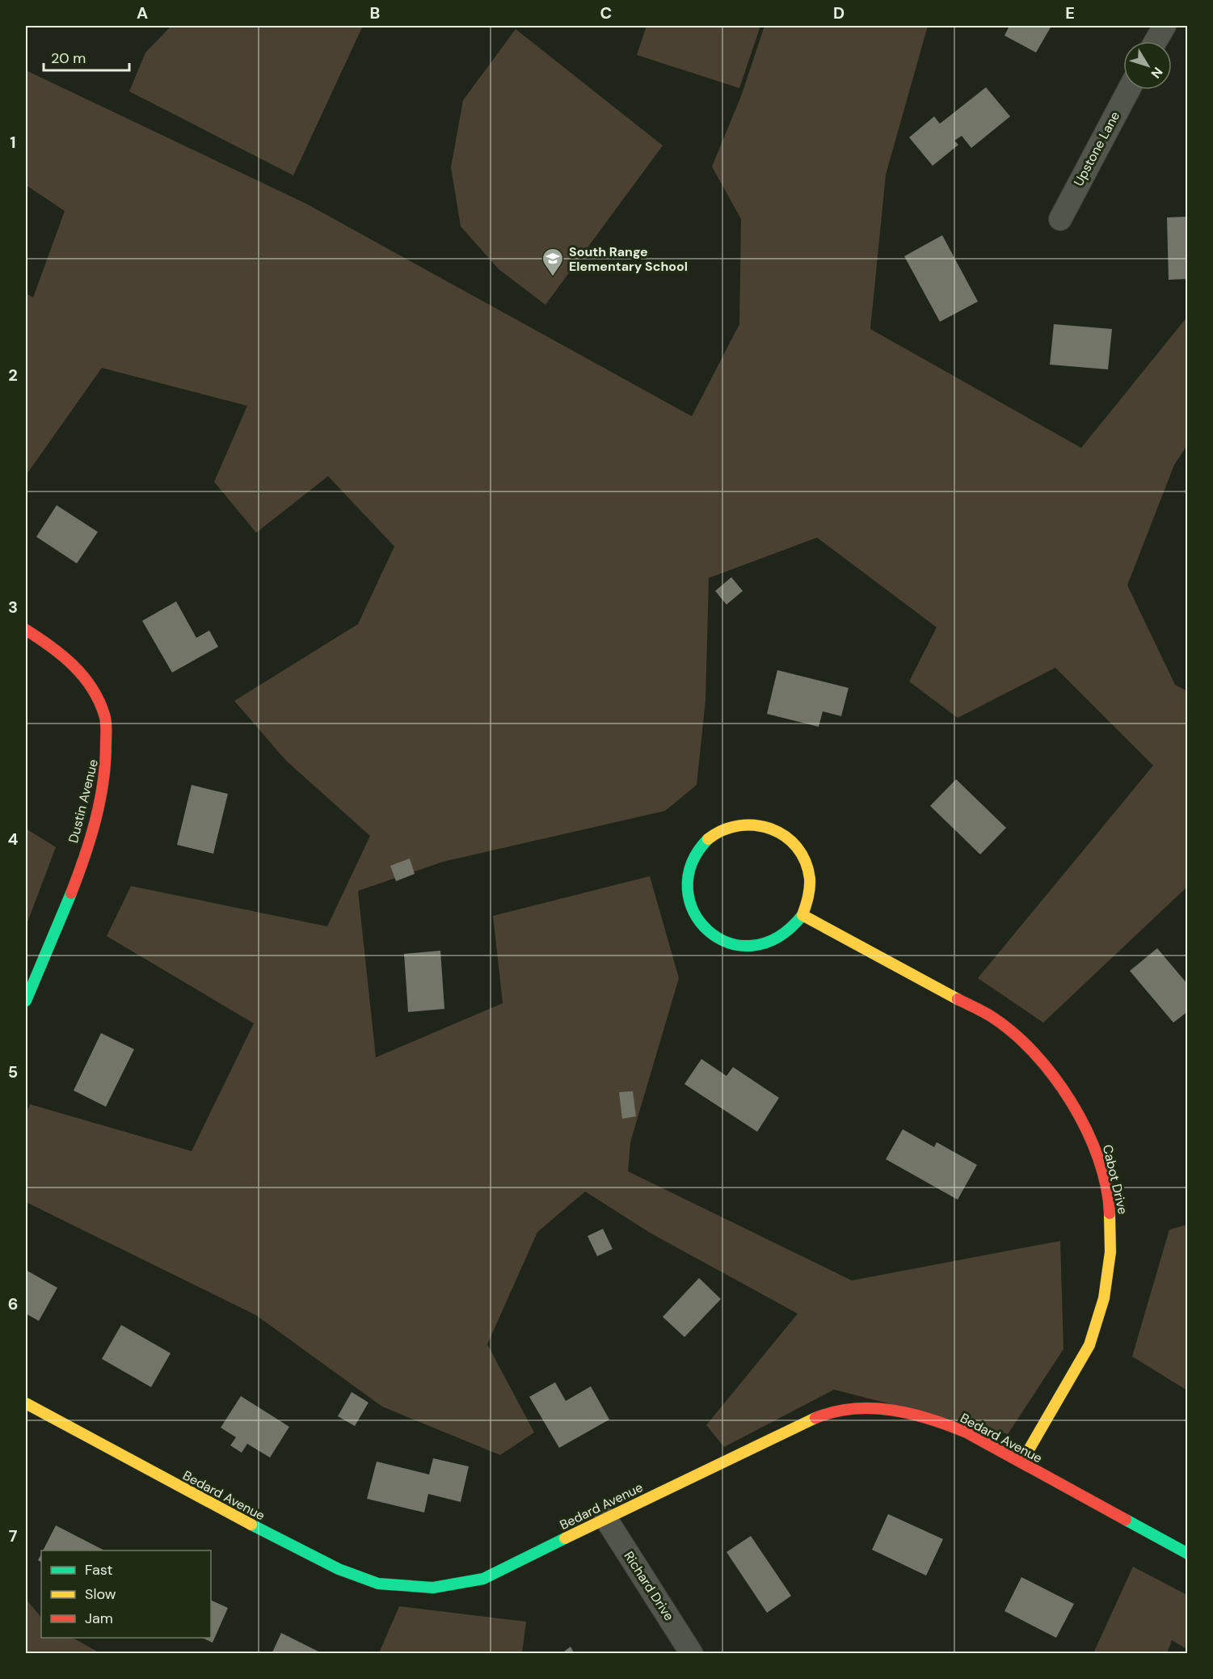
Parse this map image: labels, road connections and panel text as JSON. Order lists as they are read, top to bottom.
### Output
{
  "streets": {
    "street": [
      "Upstone Lane",
      "Dustin Avenue",
      "Cabot Drive",
      "Bedard Avenue",
      "Richard Drive"
    ]
  },
  "crossings": [
    ["Cabot Drive", "Bedard Avenue"],
    ["Bedard Avenue", "Richard Drive"]
  ],
  "places": {
    "school or university": ["South Range Elementary School"]
  },
  "legend": ["Fast", "Slow", "Jam"],
  "scale_bar": "20 m",
  "north": "bottom right",
  "grid": {
    "columns": [
      "A",
      "B",
      "C",
      "D",
      "E"
    ],
    "rows": [
      "1",
      "2",
      "3",
      "4",
      "5",
      "6",
      "7"
    ]
  }
}
